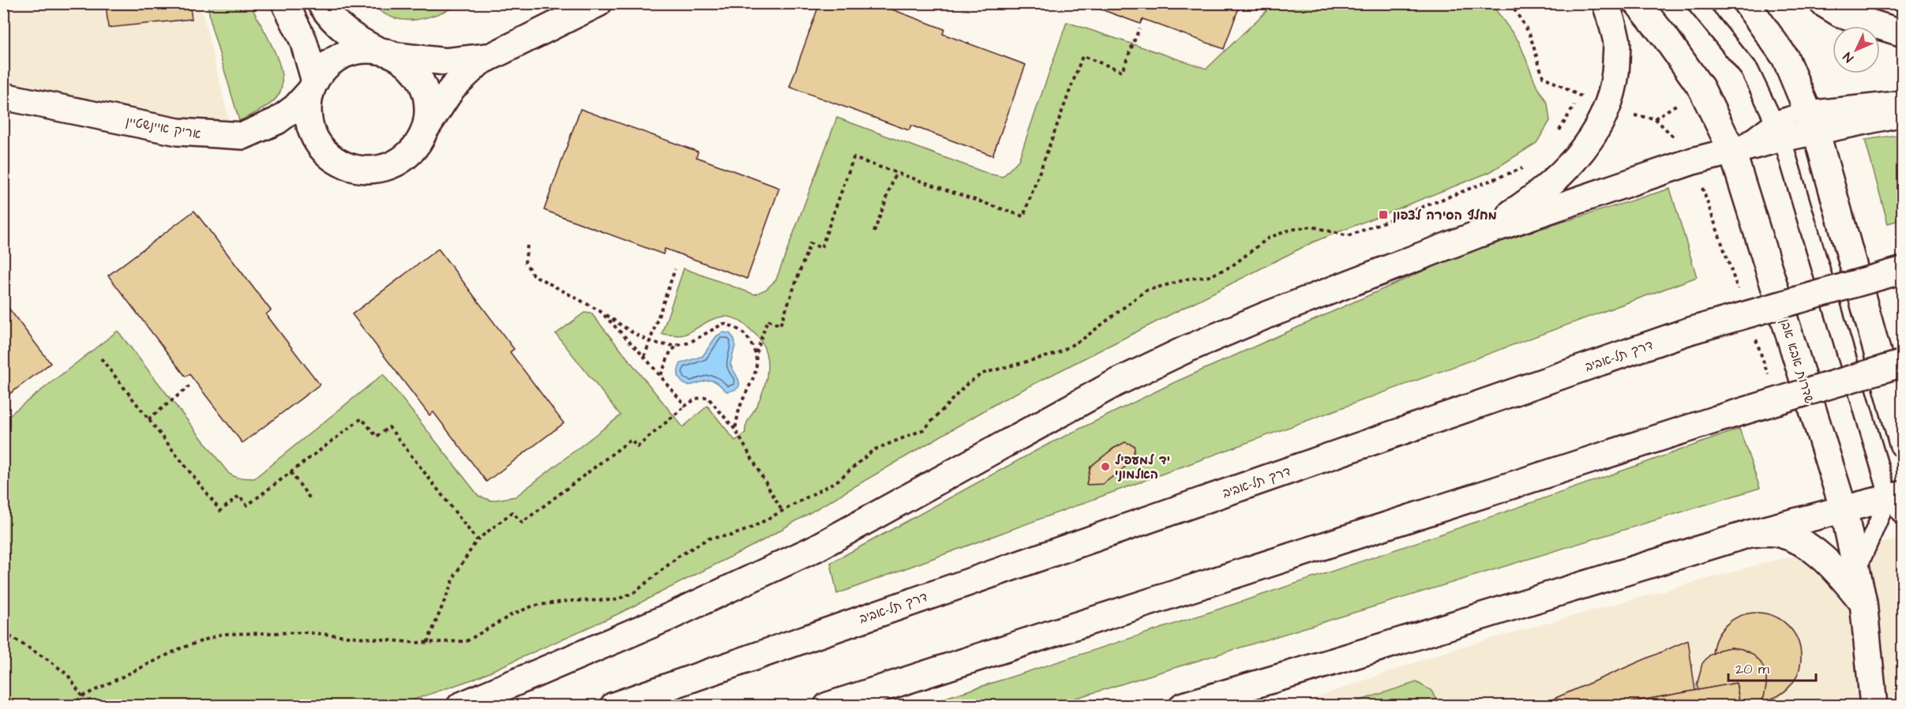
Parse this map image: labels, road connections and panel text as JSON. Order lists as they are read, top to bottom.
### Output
{
  "streets": {
    "main road": ["אריק איינשטיין", "דרך תל-אביב", "שדרות אבא אבן"]
  },
  "places": {
    "transit": ["מחלף הסירה לצפון"],
    "other": ["יד למעפיל האלמוני"]
  },
  "scale_bar": "20 m",
  "north": "bottom left"
}
